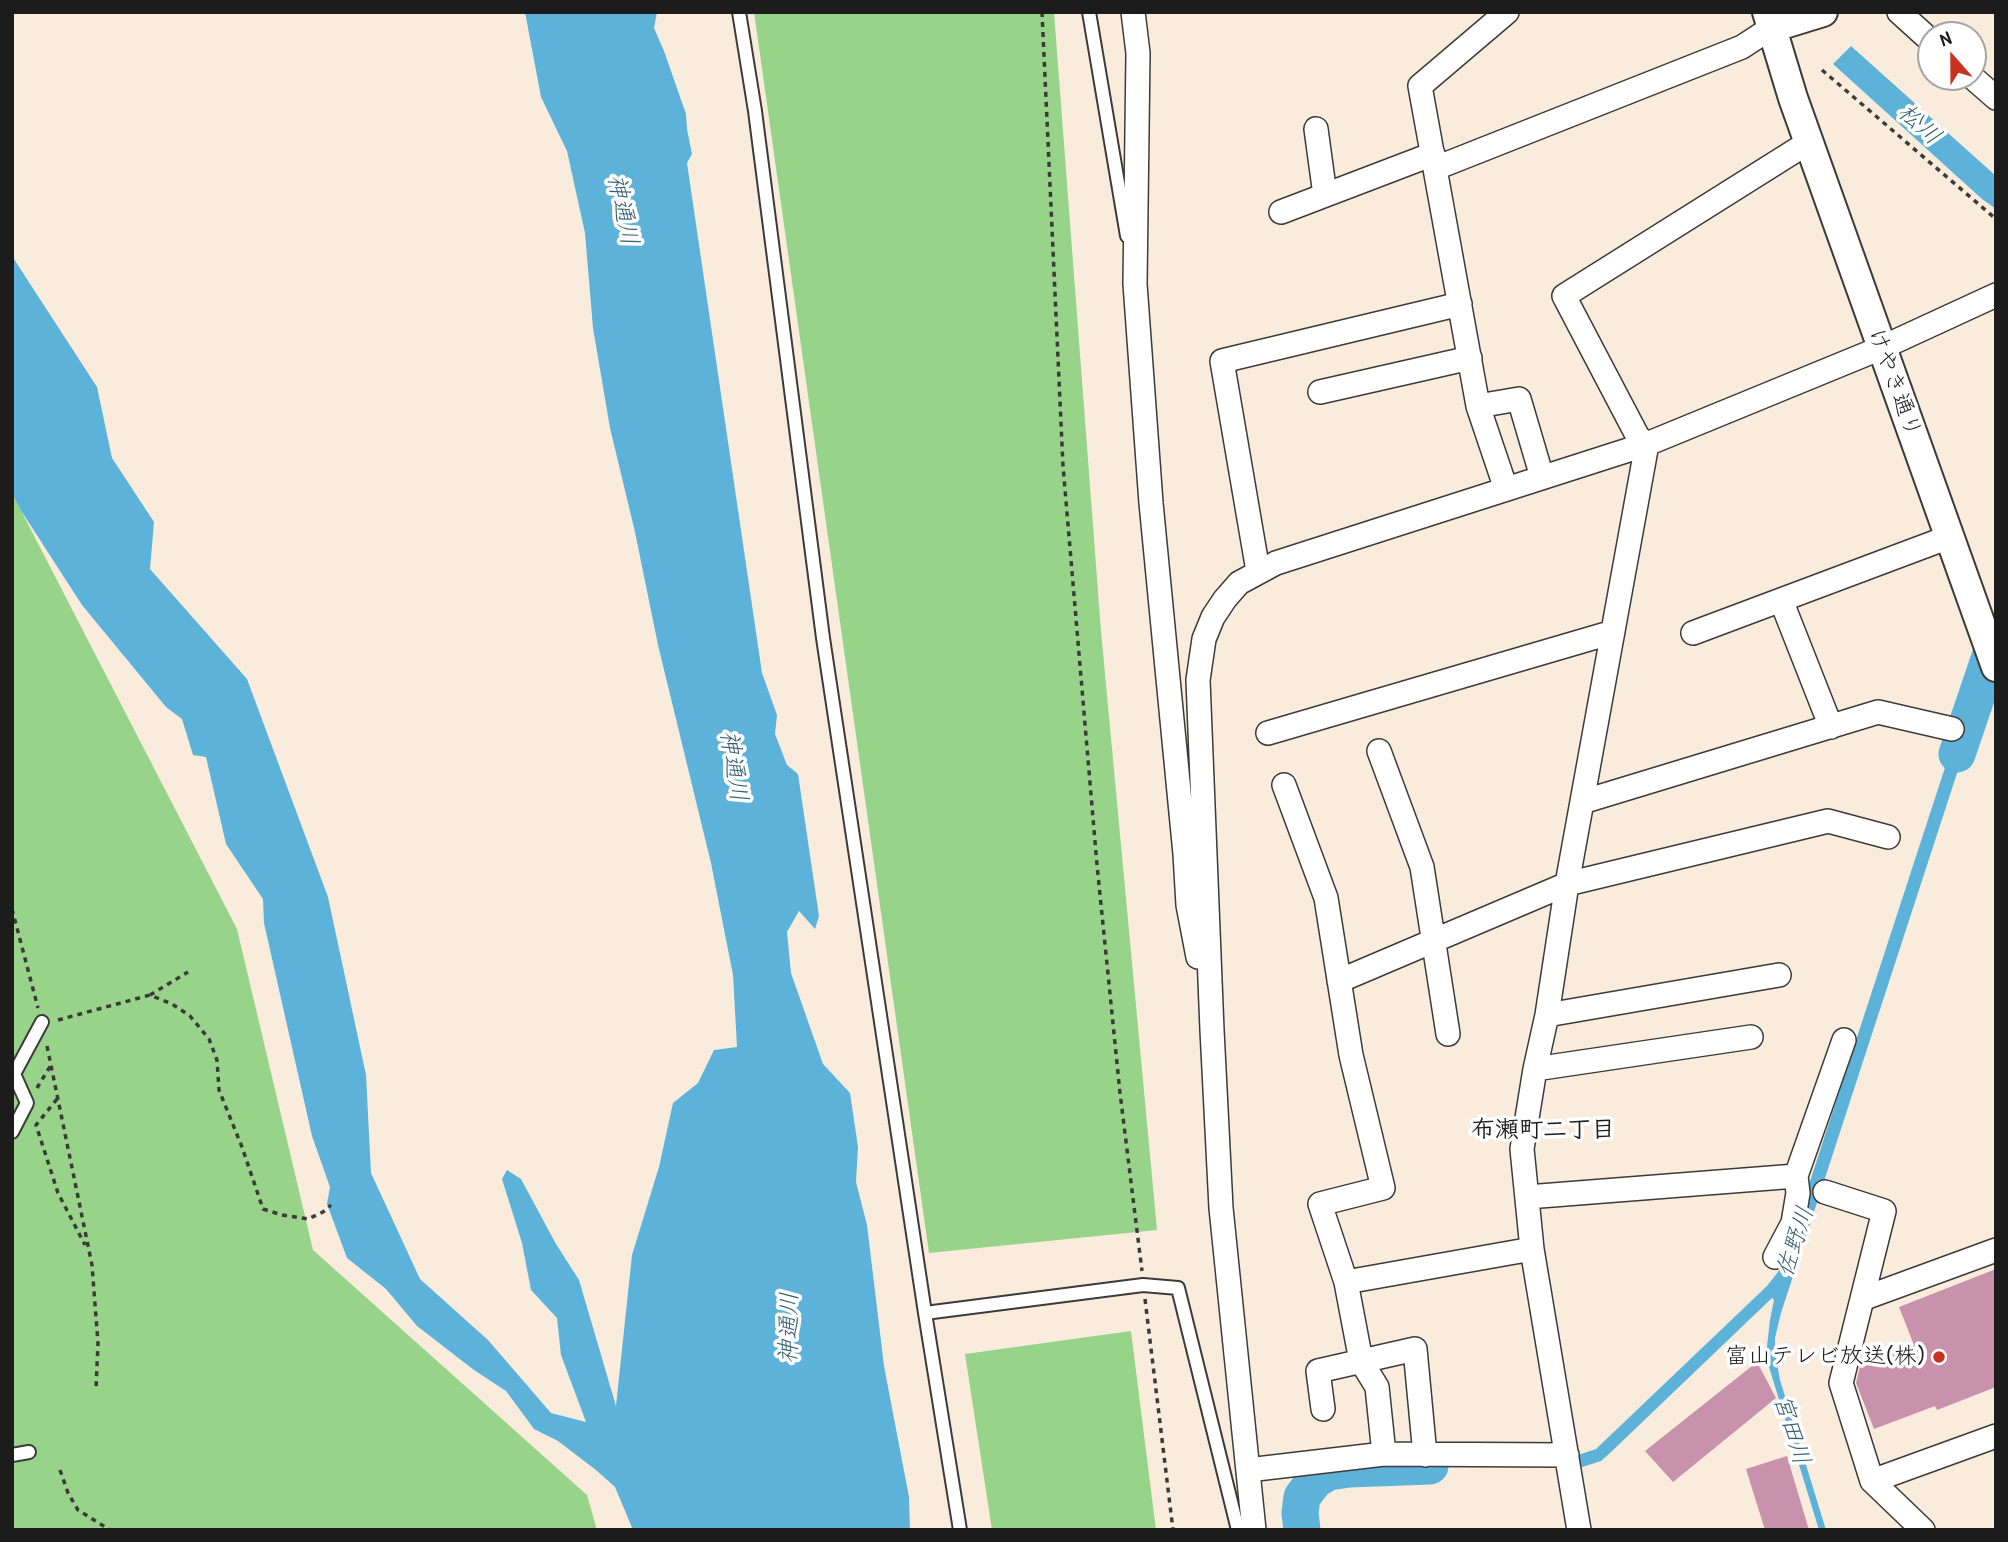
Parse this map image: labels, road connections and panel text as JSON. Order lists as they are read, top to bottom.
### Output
{
  "streets": {
    "street": ["けやき通り"]
  },
  "districts": ["布瀬町二丁目"],
  "water": [
    "松川",
    "神通川",
    "佐野川",
    "宮田川"
  ],
  "places": ["富山テレビ放送(株)"],
  "north": "top"
}
